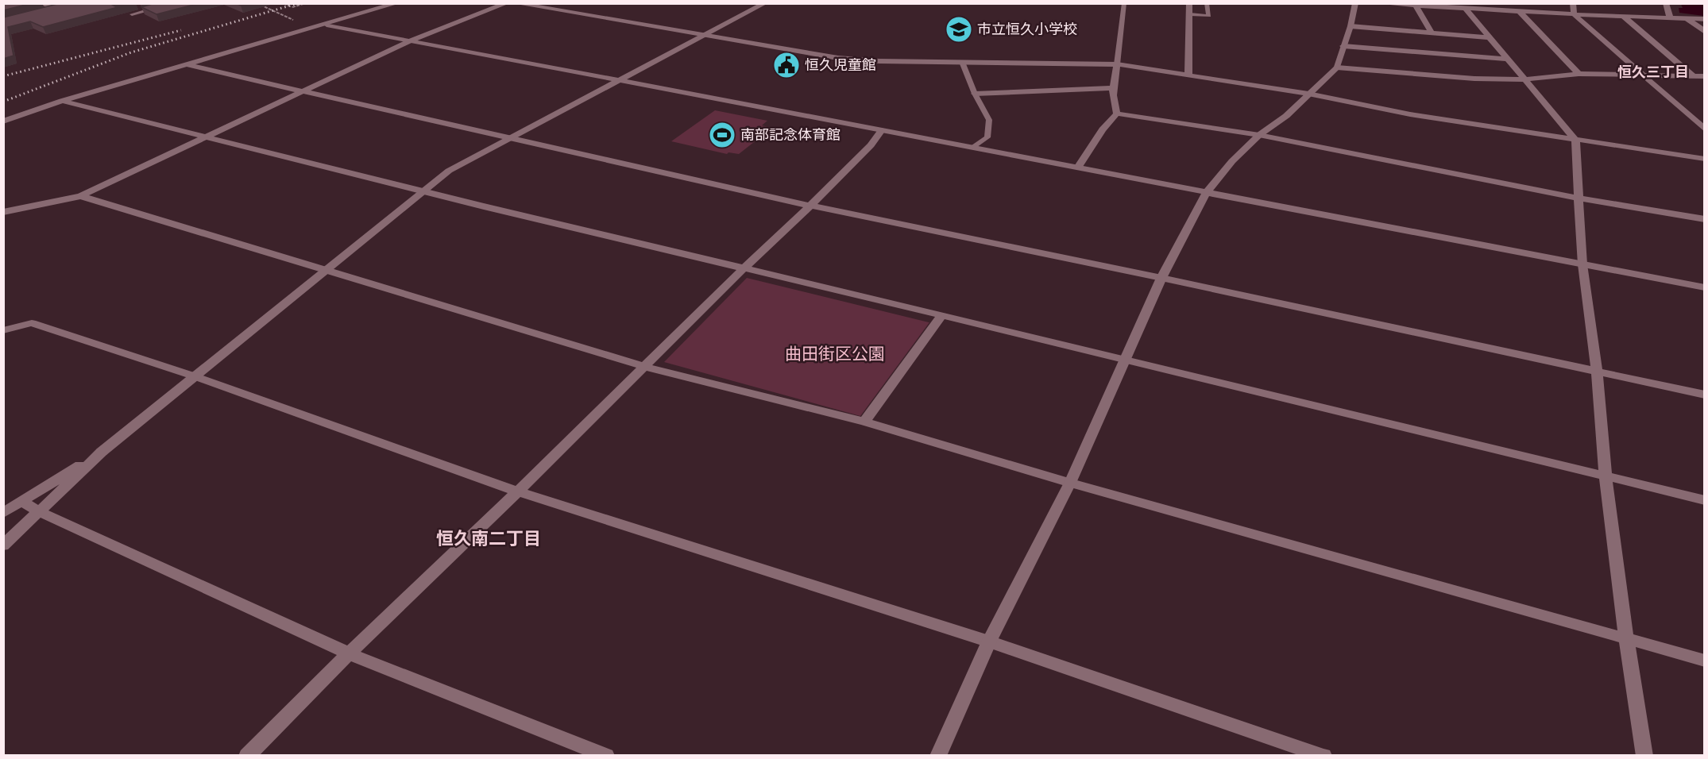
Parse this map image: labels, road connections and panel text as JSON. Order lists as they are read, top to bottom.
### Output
{
  "districts": ["恒久三丁目", "恒久南二丁目"],
  "parks": ["曲田街区公園"],
  "places": {
    "school or university": ["市立恒久小学校"],
    "public building": ["恒久児童館"],
    "sports": ["南部記念体育館"]
  }
}
